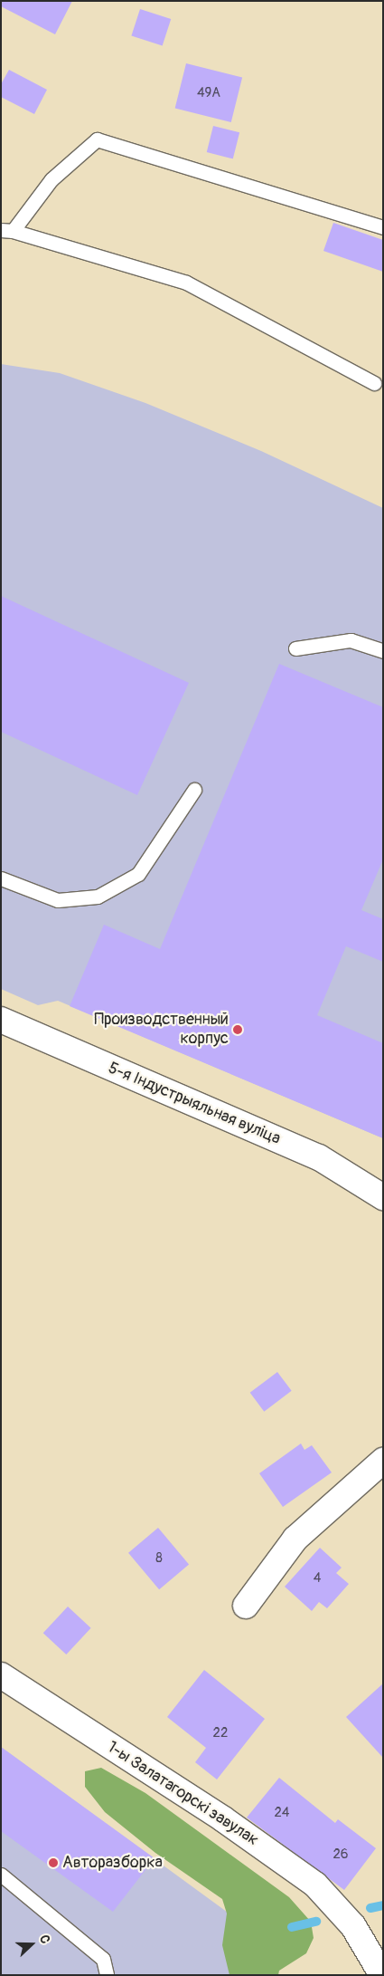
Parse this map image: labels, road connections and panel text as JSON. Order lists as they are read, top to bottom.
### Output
{
  "streets": {
    "street": ["5-я Індустрыяльная вуліца", "1-ы Залатагорскі завулак"]
  },
  "places": ["Производственный корпус", "Авторазборка"],
  "house_numbers": [
    "49А",
    "8",
    "4",
    "22",
    "24",
    "26"
  ],
  "north": "right"
}
